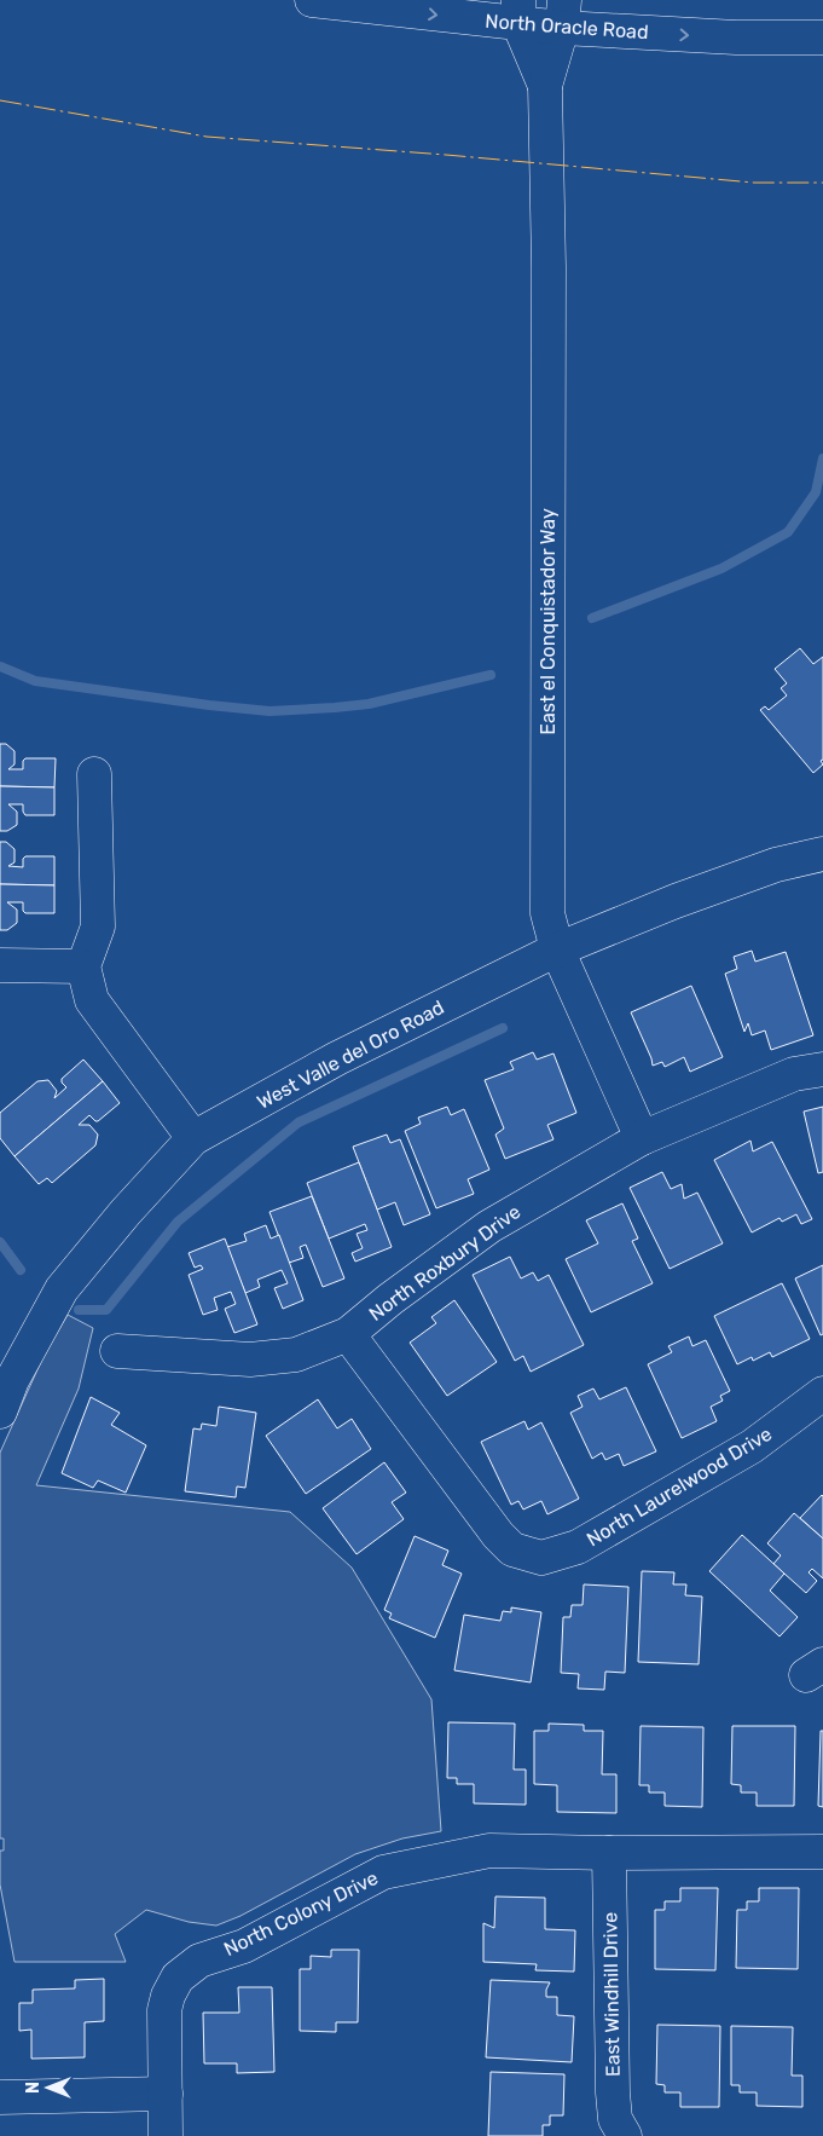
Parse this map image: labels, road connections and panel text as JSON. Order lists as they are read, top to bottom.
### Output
{
  "streets": {
    "main road": [
      "North Oracle Road",
      "East el Conquistador Way",
      "West Valle del Oro Road",
      "North Roxbury Drive",
      "North Laurelwood Drive",
      "North Colony Drive",
      "East Windhill Drive"
    ]
  },
  "crossings": [
    ["East el Conquistador Way", "West Valle del Oro Road"],
    ["East el Conquistador Way", "North Roxbury Drive"],
    ["North Roxbury Drive", "North Laurelwood Drive"],
    ["North Colony Drive", "East Windhill Drive"]
  ],
  "one_way": ["North Oracle Road"],
  "north": "left"
}
